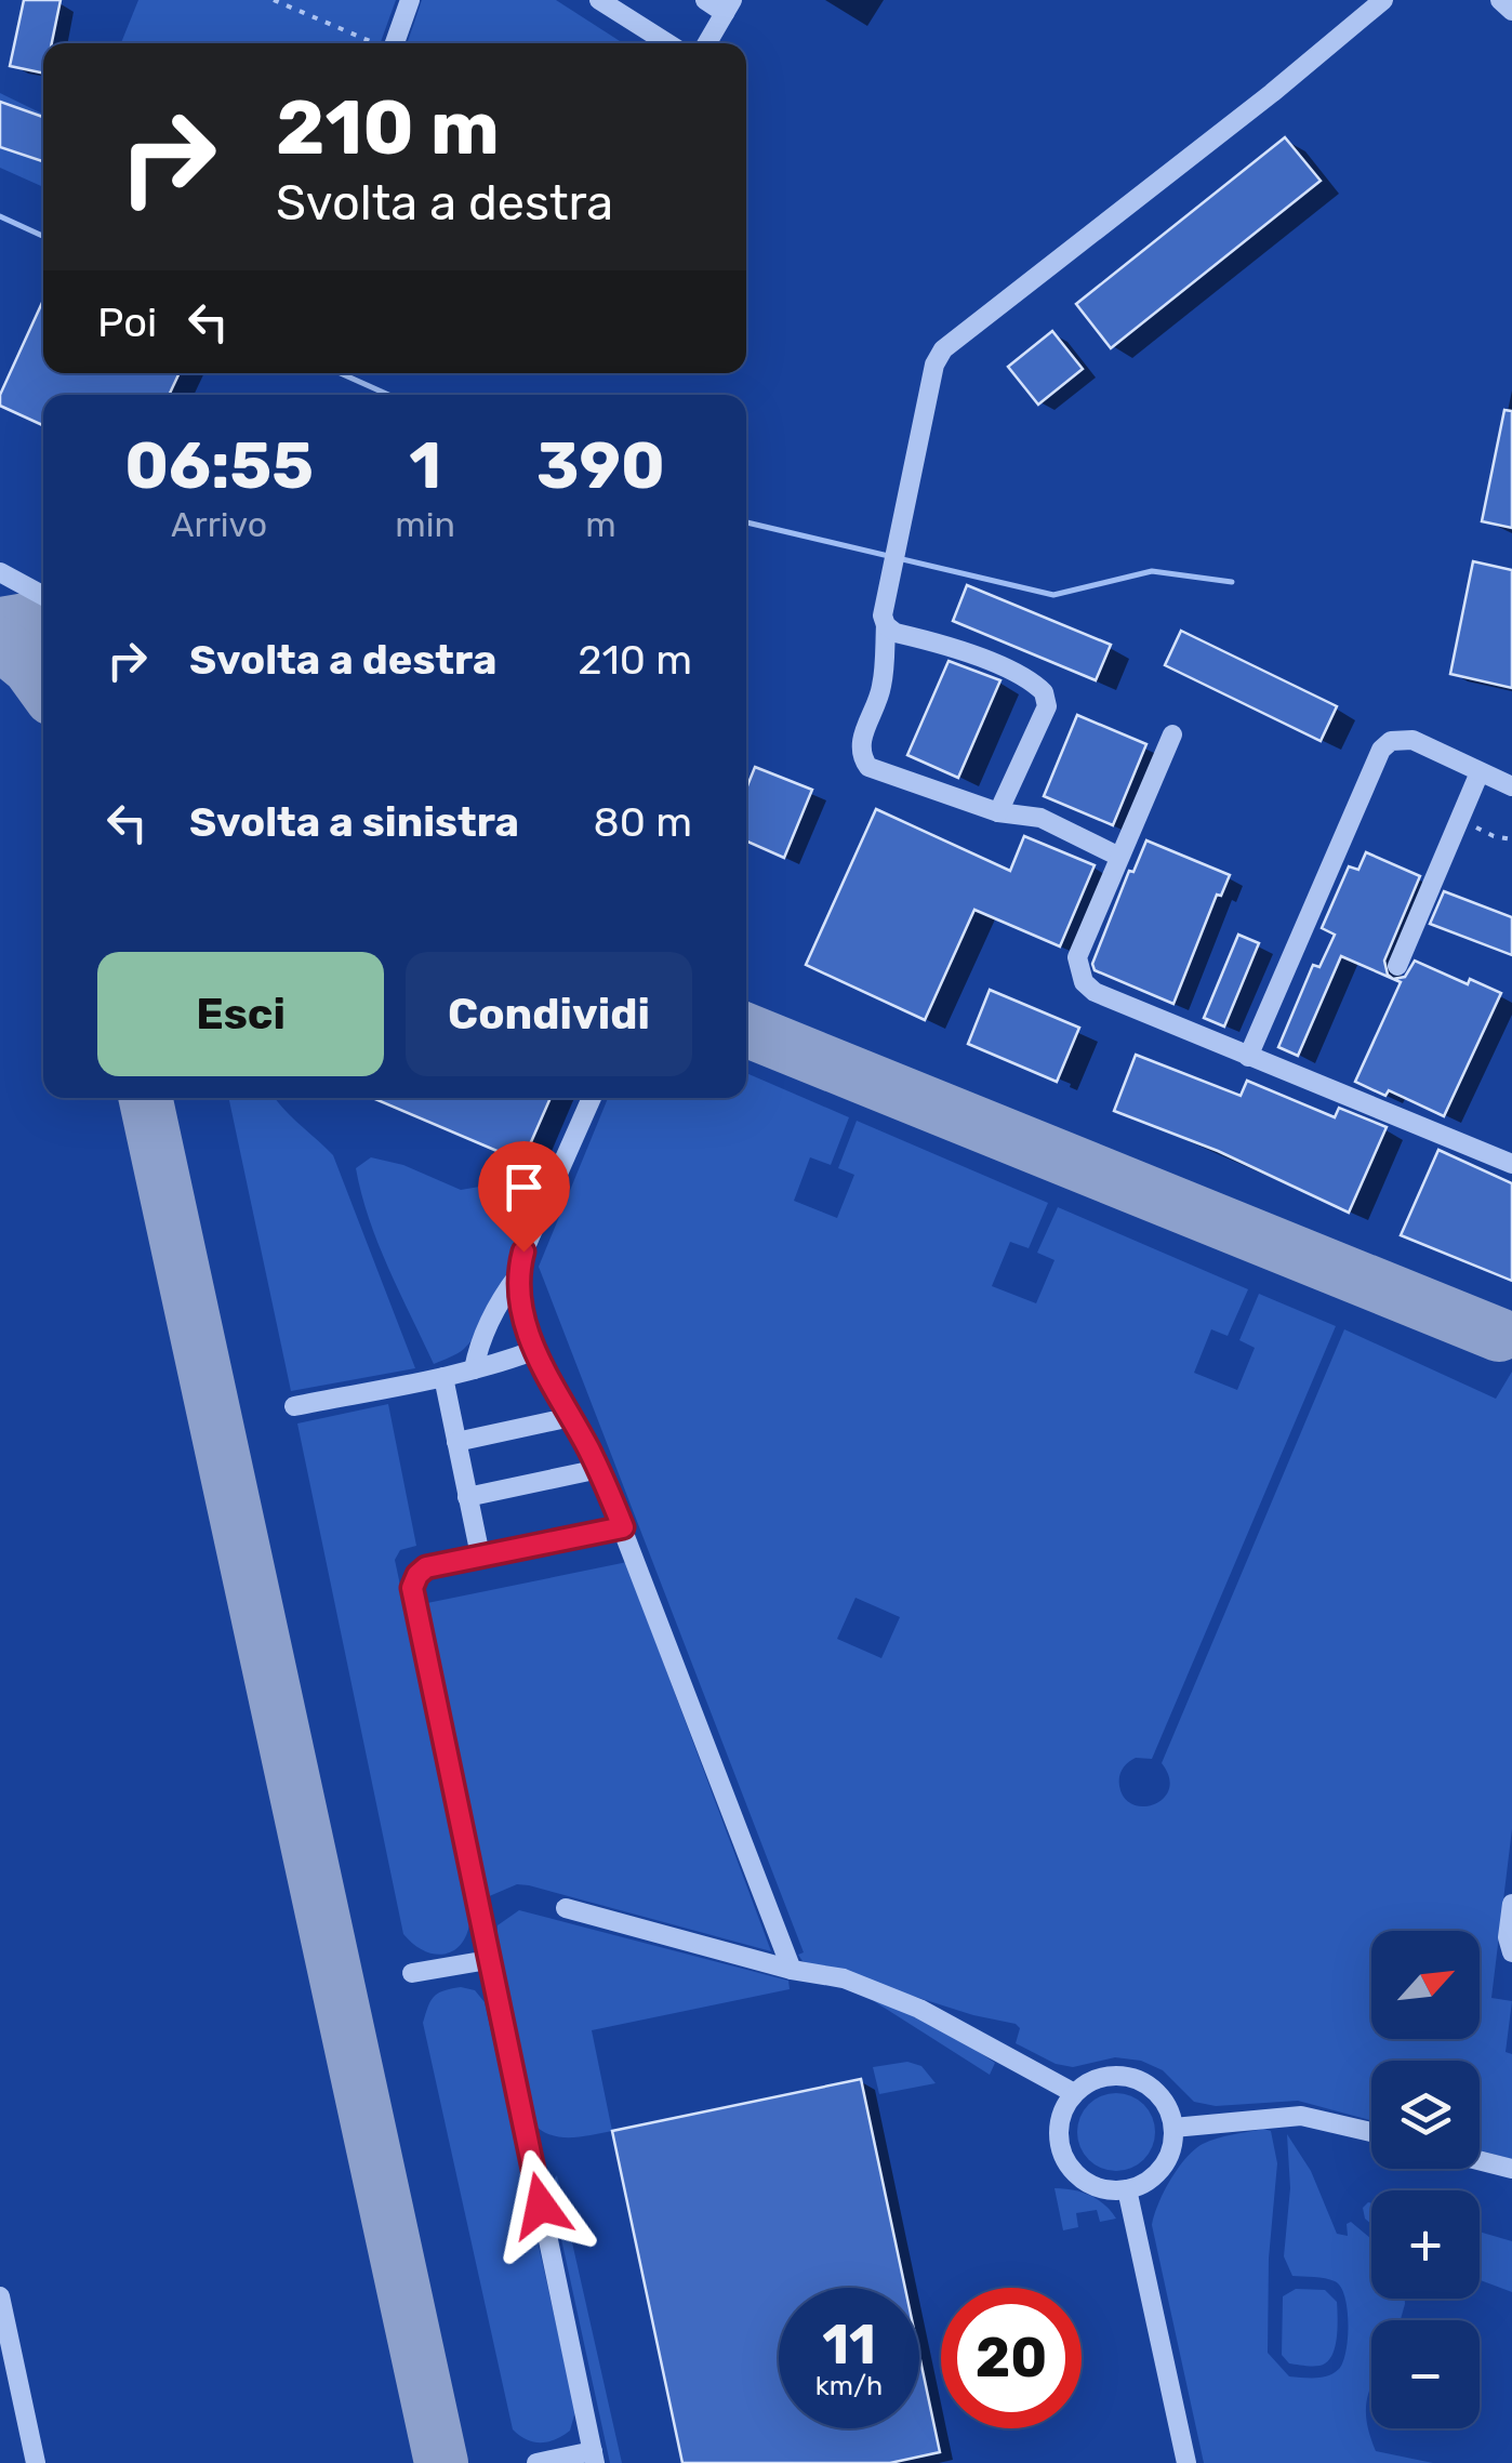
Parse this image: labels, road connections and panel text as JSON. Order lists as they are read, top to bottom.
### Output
{
  "north": "top right",
  "page": {
    "turn": ["210 m", "Svolta a destra"],
    "then": "Poi",
    "eta": [
      "06:55",
      "Arrivo",
      "1",
      "min",
      "390",
      "m"
    ],
    "list": [
      {
        "name": "Svolta a destra",
        "value": "210 m"
      },
      {
        "name": "Svolta a sinistra",
        "value": "80 m"
      }
    ],
    "buttons": ["Esci", "Condividi"],
    "map_buttons": ["+", "−"],
    "speed": "11 km/h",
    "limit": "20"
  }
}
